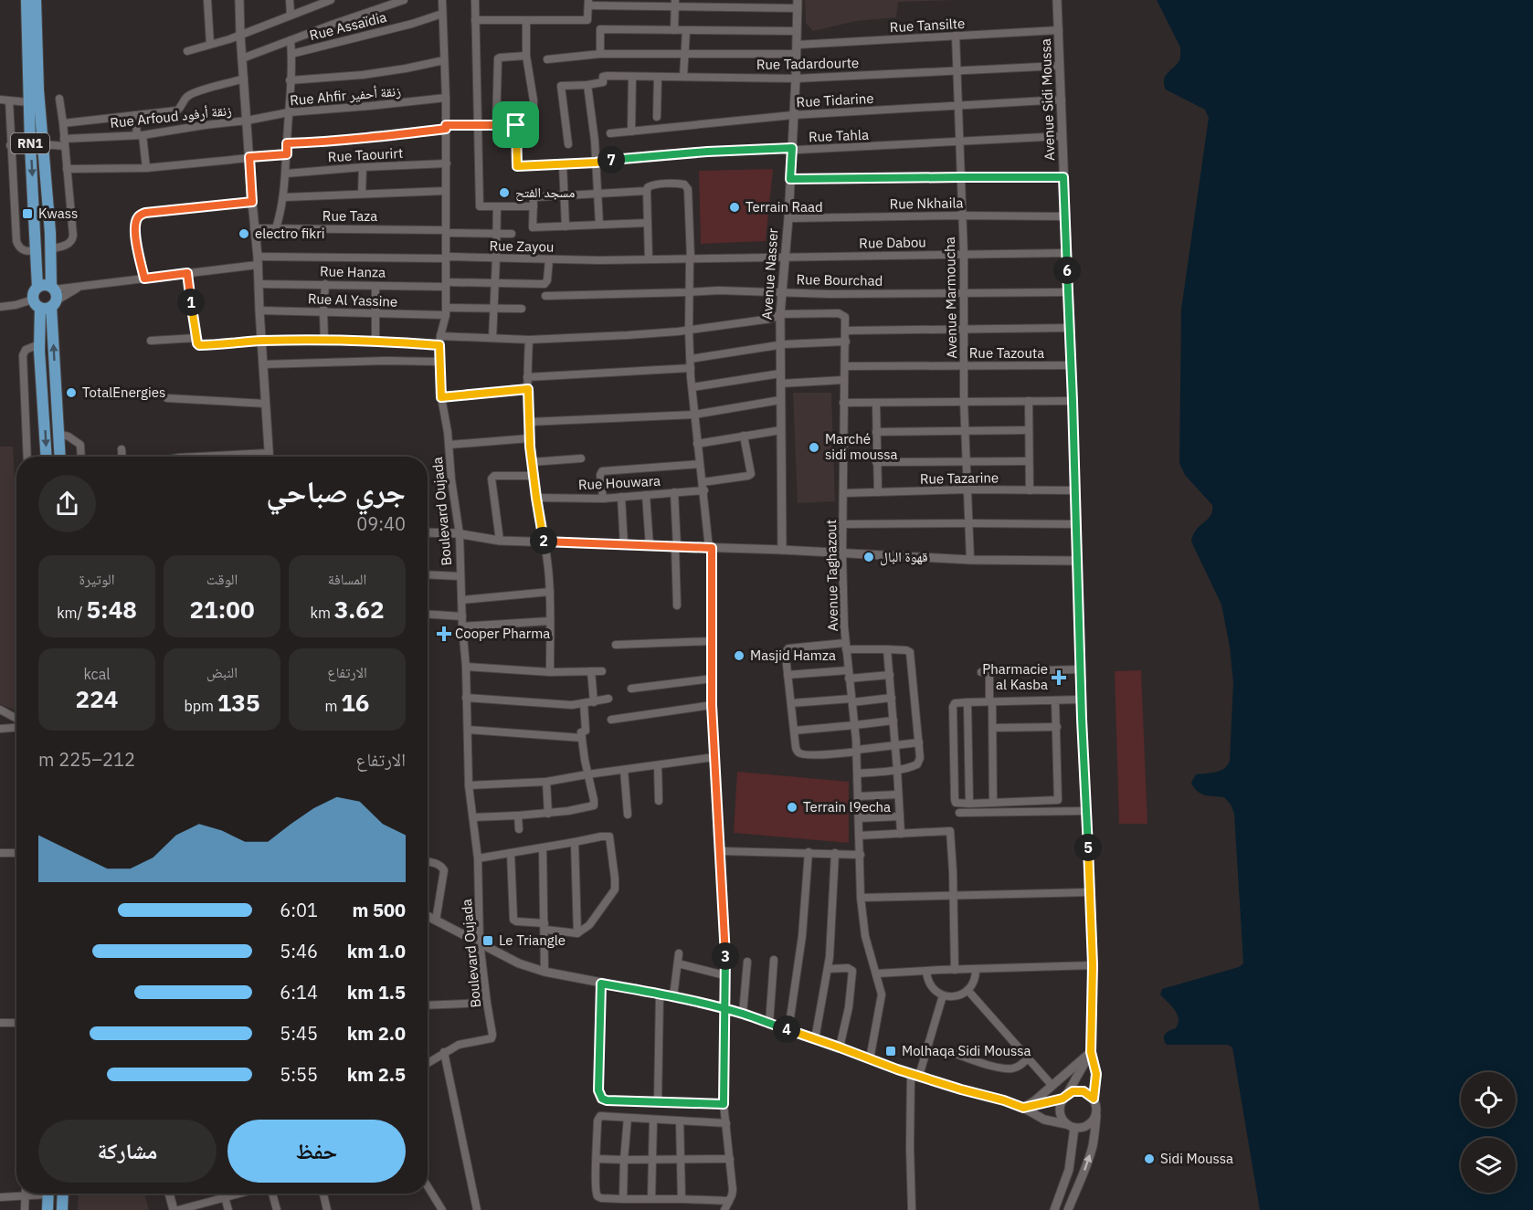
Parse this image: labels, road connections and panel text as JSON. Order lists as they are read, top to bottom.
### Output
{
  "streets": {
    "main road": ["RN1"],
    "street": [
      "Rue Tansilte",
      "Rue Assaïdia",
      "Rue Tadardourte",
      "Rue Ahfir زنقة أحفير",
      "Avenue Sidi Moussa",
      "Rue Tidarine",
      "Rue Arfoud زنقة أرفود",
      "Rue Tahla",
      "Rue Taourirt",
      "Rue Nkhaila",
      "Rue Taza",
      "Rue Dabou",
      "Rue Zayou",
      "Rue Hanza",
      "Avenue Nasser",
      "Rue Bourchad",
      "Avenue Marmoucha",
      "Rue Al Yassine",
      "Rue Tazouta",
      "Rue Tazarine",
      "Rue Houwara",
      "Boulevard Oujada",
      "Avenue Taghazout"
    ]
  },
  "crossings": [
    ["Rue Tansilte", "Avenue Sidi Moussa"],
    ["Rue Tansilte", "Avenue Nasser"],
    ["Rue Tansilte", "Avenue Marmoucha"],
    ["Rue Assaïdia", "Boulevard Oujada"],
    ["Rue Tadardourte", "Avenue Sidi Moussa"],
    ["Rue Tadardourte", "Avenue Nasser"],
    ["Rue Tadardourte", "Avenue Marmoucha"],
    ["Rue Ahfir زنقة أحفير", "Rue Arfoud زنقة أرفود"],
    ["Rue Ahfir زنقة أحفير", "Boulevard Oujada"],
    ["Avenue Sidi Moussa", "Rue Tidarine"],
    ["Avenue Sidi Moussa", "Rue Tahla"],
    ["Avenue Sidi Moussa", "Rue Nkhaila"],
    ["Avenue Sidi Moussa", "Rue Dabou"],
    ["Avenue Sidi Moussa", "Rue Bourchad"],
    ["Avenue Sidi Moussa", "Rue Tazouta"],
    ["Avenue Sidi Moussa", "Rue Tazarine"],
    ["Rue Tidarine", "Avenue Nasser"],
    ["Rue Tidarine", "Avenue Marmoucha"],
    ["Rue Arfoud زنقة أرفود", "RN1"],
    ["Rue Tahla", "Avenue Nasser"],
    ["Rue Tahla", "Avenue Marmoucha"],
    ["RN1", "Rue Zayou"],
    ["Rue Taourirt", "Boulevard Oujada"],
    ["Rue Nkhaila", "Avenue Nasser"],
    ["Rue Nkhaila", "Avenue Marmoucha"],
    ["Rue Taza", "Boulevard Oujada"],
    ["Rue Dabou", "Rue Zayou"],
    ["Rue Dabou", "Avenue Nasser"],
    ["Rue Dabou", "Avenue Marmoucha"],
    ["Rue Zayou", "Rue Hanza"],
    ["Rue Zayou", "Avenue Nasser"],
    ["Rue Zayou", "Boulevard Oujada"],
    ["Rue Hanza", "Boulevard Oujada"],
    ["Avenue Nasser", "Rue Bourchad"],
    ["Avenue Nasser", "Avenue Taghazout"],
    ["Rue Bourchad", "Avenue Marmoucha"],
    ["Avenue Marmoucha", "Rue Tazouta"],
    ["Avenue Marmoucha", "Rue Tazarine"],
    ["Rue Al Yassine", "Boulevard Oujada"],
    ["Rue Tazouta", "Avenue Taghazout"],
    ["Rue Tazarine", "Avenue Taghazout"]
  ],
  "places": {
    "other": [
      "مسجد الفتح",
      "Terrain Raad",
      "electro fikri",
      "TotalEnergies",
      "Marché sidi moussa",
      "قهوة البال",
      "Masjid Hamza",
      "Terrain l9echa",
      "Sidi Moussa"
    ],
    "transit": ["Kwass", "Le Triangle", "Molhaqa Sidi Moussa"],
    "health": ["Cooper Pharma", "Pharmacie al Kasba"]
  },
  "page": {
    "pins": [
      "7",
      "6",
      "1",
      "2",
      "5",
      "3",
      "4"
    ],
    "heading": ["جري صباحي", "09:40"],
    "stats": [
      ["المسافة", "3.62 km"],
      ["الوقت", "21:00"],
      ["الوتيرة", "5:48 /km"],
      ["الارتفاع", "16 m"],
      ["النبض", "135 bpm"],
      ["kcal", "224"]
    ],
    "chart": ["الارتفاع", "212–225 m"],
    "list": [
      {
        "name": "500 m",
        "note": "6:01"
      },
      {
        "name": "1.0 km",
        "note": "5:46"
      },
      {
        "name": "1.5 km",
        "note": "6:14"
      },
      {
        "name": "2.0 km",
        "note": "5:45"
      },
      {
        "name": "2.5 km",
        "note": "5:55"
      }
    ],
    "buttons": ["حفظ", "مشاركة"]
  }
}
